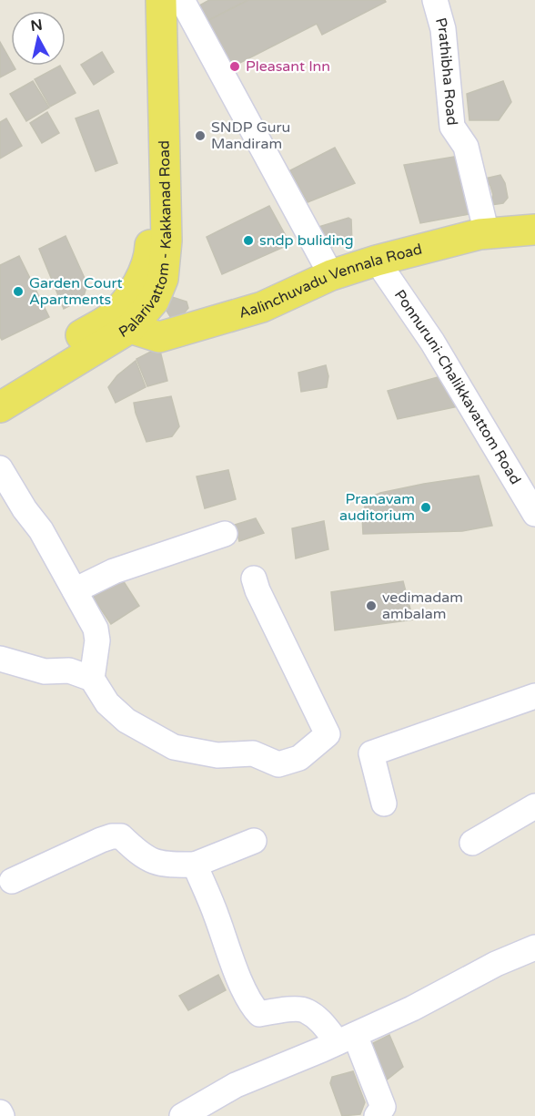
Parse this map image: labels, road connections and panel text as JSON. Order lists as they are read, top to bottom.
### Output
{
  "streets": {
    "main road": ["Palarivattom - Kakkanad Road", "Aalinchuvadu Vennala Road"],
    "street": ["Prathibha Road", "Ponnuruni-Chalikkavattom Road"]
  },
  "crossings": [
    ["Prathibha Road", "Aalinchuvadu Vennala Road"],
    ["Palarivattom - Kakkanad Road", "Aalinchuvadu Vennala Road"],
    ["Aalinchuvadu Vennala Road", "Ponnuruni-Chalikkavattom Road"]
  ],
  "places": [
    "Pleasant Inn",
    "SNDP Guru Mandiram",
    "sndp buliding",
    "Garden Court Apartments",
    "Pranavam auditorium",
    "vedimadam ambalam"
  ],
  "north": "top"
}
